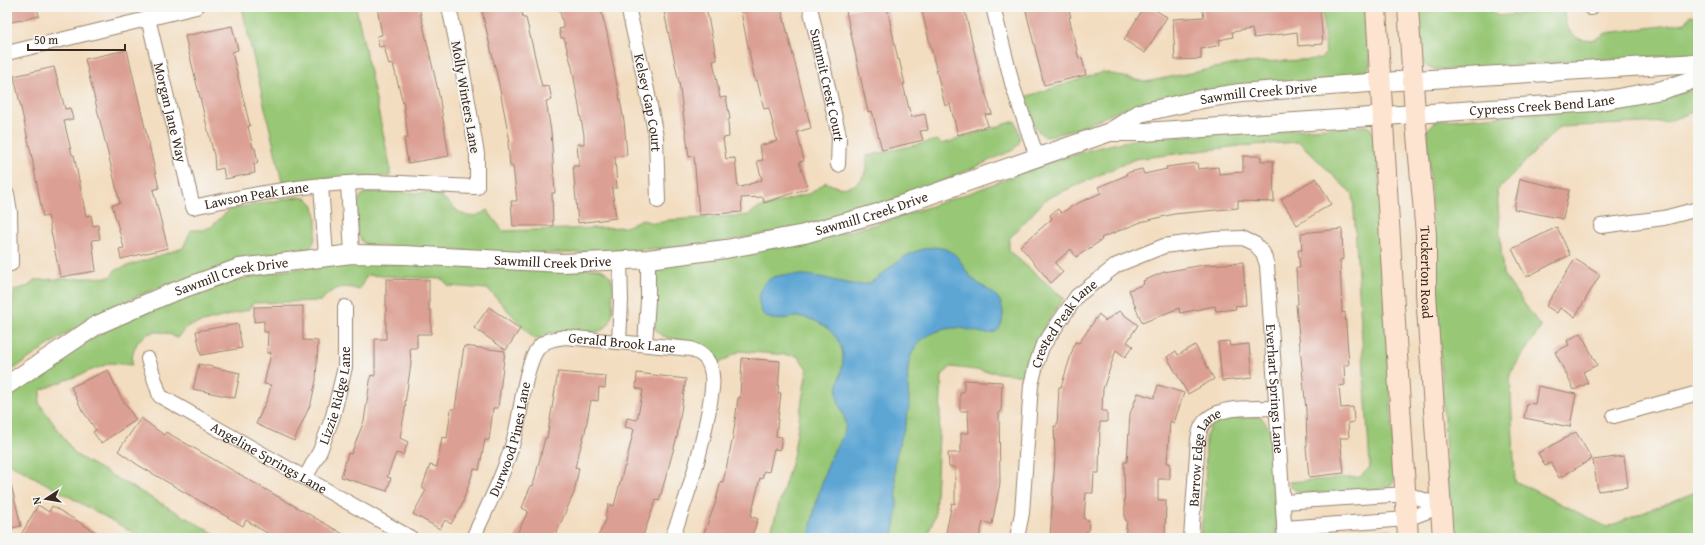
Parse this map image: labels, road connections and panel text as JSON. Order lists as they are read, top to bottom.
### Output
{
  "streets": {
    "main road": ["Tuckerton Road"],
    "street": [
      "Summit Crest Court",
      "Sawmill Creek Drive",
      "Molly Winters Lane",
      "Kelsey Gap Court",
      "Cypress Creek Bend Lane",
      "Morgan Jane Way",
      "Lawson Peak Lane",
      "Crested Peak Lane",
      "Gerald Brook Lane",
      "Everhart Springs Lane",
      "Lizzie Ridge Lane",
      "Durwood Pines Lane",
      "Angeline Springs Lane",
      "Barrow Edge Lane"
    ]
  },
  "crossings": [
    ["Sawmill Creek Drive", "Cypress Creek Bend Lane"],
    ["Sawmill Creek Drive", "Lawson Peak Lane"],
    ["Sawmill Creek Drive", "Tuckerton Road"],
    ["Molly Winters Lane", "Lawson Peak Lane"],
    ["Cypress Creek Bend Lane", "Tuckerton Road"],
    ["Morgan Jane Way", "Lawson Peak Lane"],
    ["Crested Peak Lane", "Everhart Springs Lane"],
    ["Gerald Brook Lane", "Durwood Pines Lane"],
    ["Everhart Springs Lane", "Barrow Edge Lane"],
    ["Lizzie Ridge Lane", "Angeline Springs Lane"]
  ],
  "scale_bar": "50 m",
  "north": "left"
}
